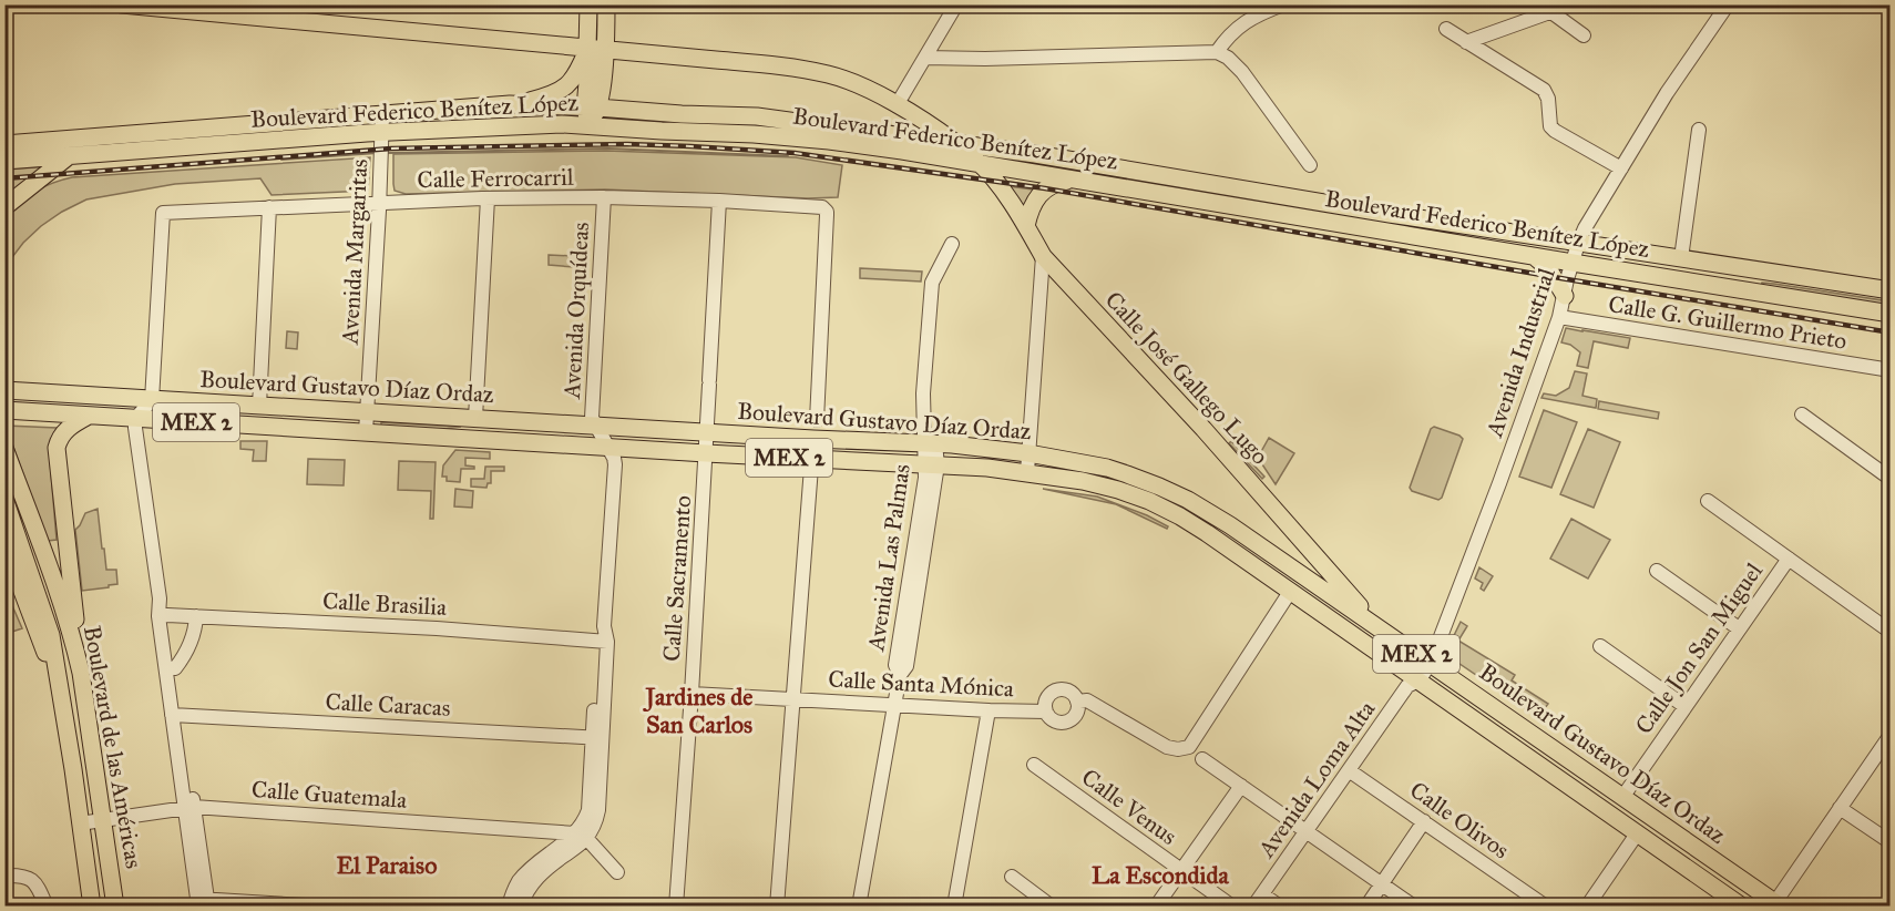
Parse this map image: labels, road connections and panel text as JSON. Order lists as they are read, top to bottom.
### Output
{
  "streets": {
    "main road": [
      "Boulevard Federico Benítez López",
      "Calle José Gallego Lugo",
      "Boulevard Gustavo Díaz Ordaz",
      "MEX 2",
      "Boulevard de las Américas"
    ],
    "street": [
      "Calle Ferrocarril",
      "Avenida Margaritas",
      "Avenida Orquídeas",
      "Calle G. Guillermo Prieto",
      "Avenida Industrial",
      "Avenida Las Palmas",
      "Calle Sacramento",
      "Calle Brasilia",
      "Calle Jon San Miguel",
      "Calle Santa Mónica",
      "Calle Caracas",
      "Avenida Loma Alta",
      "Calle Guatemala",
      "Calle Venus",
      "Calle Olivos"
    ]
  },
  "crossings": [
    ["Boulevard Federico Benítez López", "Avenida Margaritas"],
    ["Boulevard Federico Benítez López", "Avenida Industrial"],
    ["Boulevard Federico Benítez López", "Calle José Gallego Lugo"],
    ["Calle Ferrocarril", "Avenida Margaritas"],
    ["Calle Ferrocarril", "Avenida Orquídeas"],
    ["Calle Ferrocarril", "Boulevard Gustavo Díaz Ordaz"],
    ["Calle Ferrocarril", "Calle Sacramento"],
    ["Avenida Margaritas", "Boulevard Gustavo Díaz Ordaz"],
    ["Avenida Orquídeas", "Boulevard Gustavo Díaz Ordaz"],
    ["Calle G. Guillermo Prieto", "Avenida Industrial"],
    ["Avenida Industrial", "Boulevard Gustavo Díaz Ordaz"],
    ["Avenida Industrial", "Avenida Loma Alta"],
    ["Calle José Gallego Lugo", "Boulevard Gustavo Díaz Ordaz"],
    ["Boulevard Gustavo Díaz Ordaz", "Avenida Las Palmas"],
    ["Boulevard Gustavo Díaz Ordaz", "Calle Sacramento"],
    ["Boulevard Gustavo Díaz Ordaz", "Calle Jon San Miguel"],
    ["Boulevard Gustavo Díaz Ordaz", "Avenida Loma Alta"],
    ["Avenida Las Palmas", "Calle Santa Mónica"],
    ["Calle Sacramento", "Calle Santa Mónica"],
    ["Boulevard de las Américas", "Calle Guatemala"],
    ["Avenida Loma Alta", "Calle Olivos"]
  ],
  "districts": ["Jardines de San Carlos", "El Paraiso", "La Escondida"]
}
